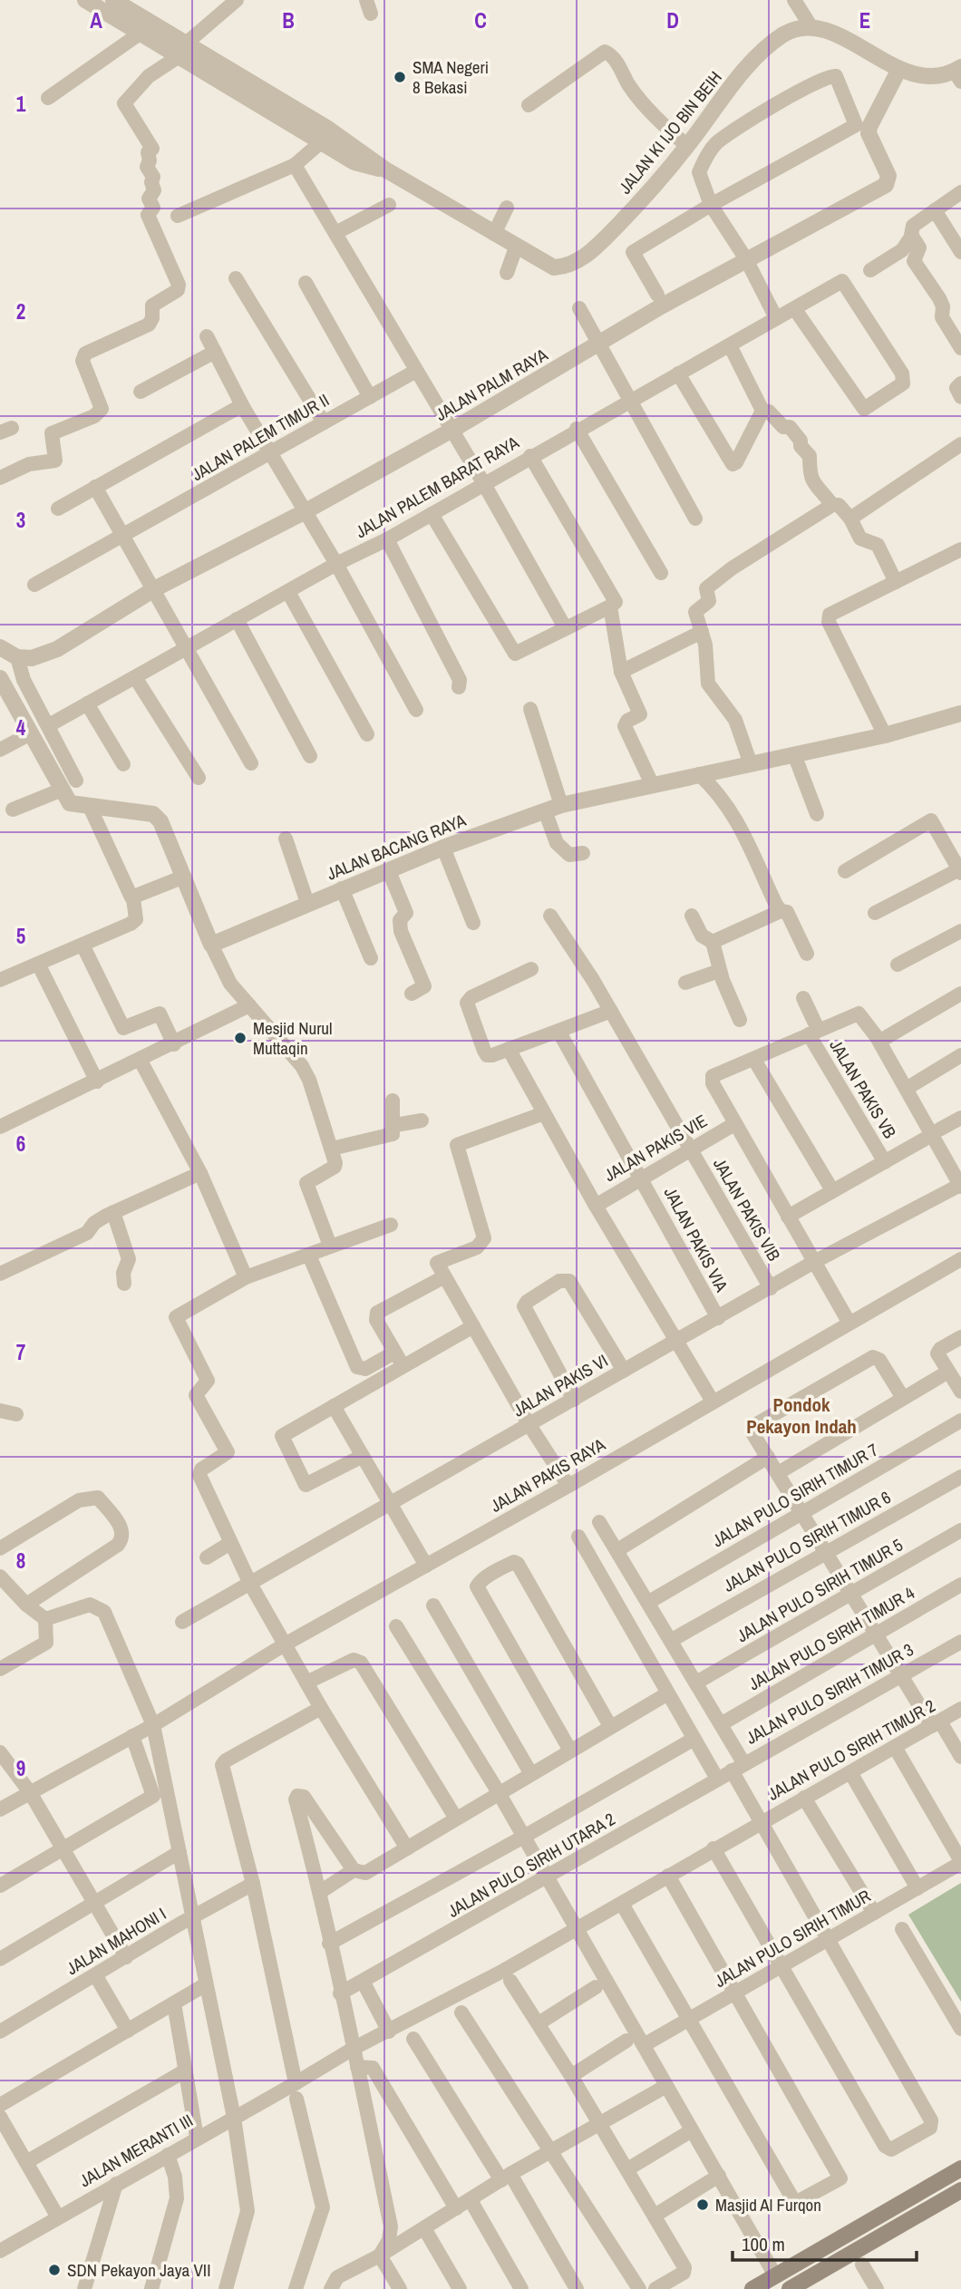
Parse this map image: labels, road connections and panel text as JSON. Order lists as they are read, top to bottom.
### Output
{
  "streets": {
    "street": [
      "JALAN KI IJO BIN BEIH",
      "JALAN PALM RAYA",
      "JALAN PALEM TIMUR II",
      "JALAN PALEM BARAT RAYA",
      "JALAN BACANG RAYA",
      "JALAN PAKIS VB",
      "JALAN PAKIS VIE",
      "JALAN PAKIS VIB",
      "JALAN PAKIS VIA",
      "JALAN PAKIS VI",
      "JALAN PAKIS RAYA",
      "JALAN PULO SIRIH TIMUR 7",
      "JALAN PULO SIRIH TIMUR 6",
      "JALAN PULO SIRIH TIMUR 5",
      "JALAN PULO SIRIH TIMUR 4",
      "JALAN PULO SIRIH TIMUR 3",
      "JALAN PULO SIRIH TIMUR 2",
      "JALAN PULO SIRIH UTARA 2",
      "JALAN PULO SIRIH TIMUR",
      "JALAN MAHONI I",
      "JALAN MERANTI III"
    ]
  },
  "crossings": [
    ["JALAN PAKIS VIE", "JALAN PAKIS VIB"],
    ["JALAN PAKIS VIE", "JALAN PAKIS VIA"],
    ["JALAN PAKIS VIB", "JALAN PAKIS VI"],
    ["JALAN PAKIS VIA", "JALAN PAKIS VI"],
    ["JALAN PULO SIRIH TIMUR 3", "JALAN PULO SIRIH UTARA 2"],
    ["JALAN PULO SIRIH TIMUR 2", "JALAN MERANTI III"]
  ],
  "districts": ["Pondok Pekayon Indah"],
  "places": [
    "SMA Negeri 8 Bekasi",
    "Mesjid Nurul Muttaqin",
    "Masjid Al Furqon",
    "SDN Pekayon Jaya VII"
  ],
  "scale_bar": "100 m",
  "grid": {
    "columns": [
      "A",
      "B",
      "C",
      "D",
      "E"
    ],
    "rows": [
      "1",
      "2",
      "3",
      "4",
      "5",
      "6",
      "7",
      "8",
      "9"
    ]
  }
}
